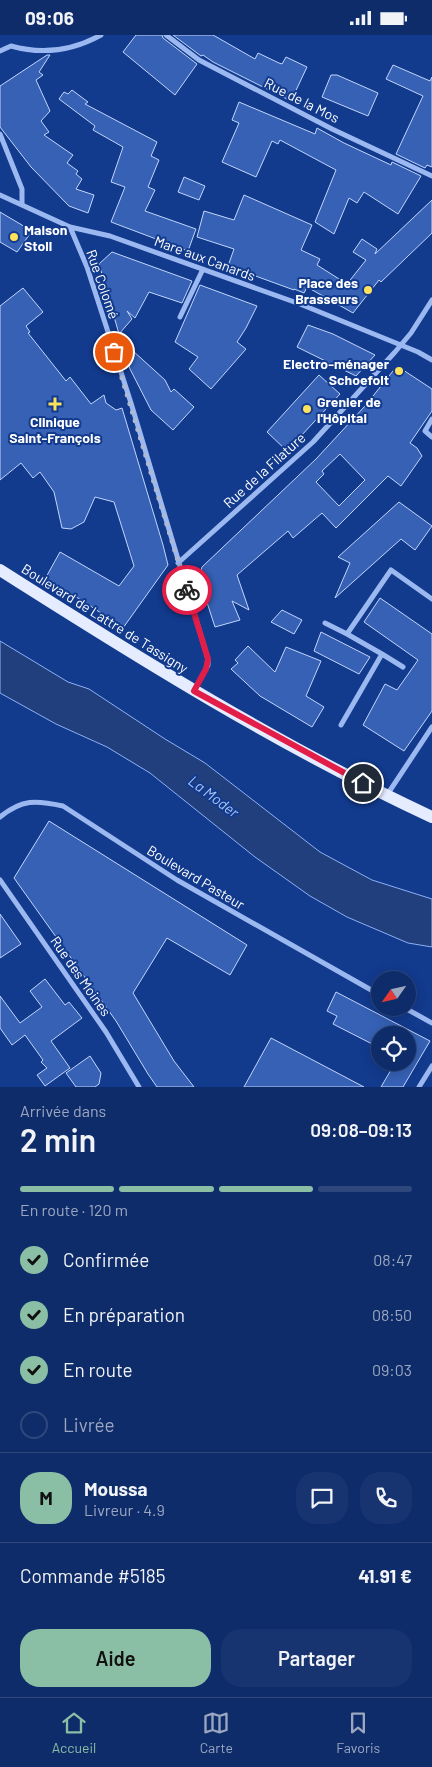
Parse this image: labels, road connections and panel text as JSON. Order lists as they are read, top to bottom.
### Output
{
  "streets": {
    "main road": ["Boulevard de Lattre de Tassigny"],
    "street": [
      "Rue de la Mos",
      "Mare aux Canards",
      "Rue Colomé",
      "Rue de la Filature",
      "Boulevard Pasteur",
      "Rue des Moines"
    ]
  },
  "crossings": [
    ["Mare aux Canards", "Rue Colomé"],
    ["Mare aux Canards", "Rue de la Filature"],
    ["Rue Colomé", "Rue de la Filature"],
    ["Rue Colomé", "Boulevard de Lattre de Tassigny"]
  ],
  "water": ["La Moder"],
  "places": {
    "other": [
      "Maison Stoll",
      "Place des Brasseurs",
      "Electro-ménager Schoefolt",
      "Grenier de l'Hôpital"
    ],
    "health": ["Clinique Saint-François"]
  },
  "north": "bottom left",
  "page": {
    "status": "09:06",
    "heading": ["2 min", "Arrivée dans", "09:08–09:13"],
    "panel": [
      "Moussa",
      "Livreur · 4.9",
      "Commande #5185",
      "41.91 €"
    ],
    "bar": "En route · 120 m",
    "list": [
      ["Confirmée", "08:47"],
      ["En préparation", "08:50"],
      ["En route", "09:03"],
      "Livrée"
    ],
    "round": "M",
    "buttons": ["Aide", "Partager"],
    "tabs": ["Accueil", "Carte", "Favoris"]
  }
}
